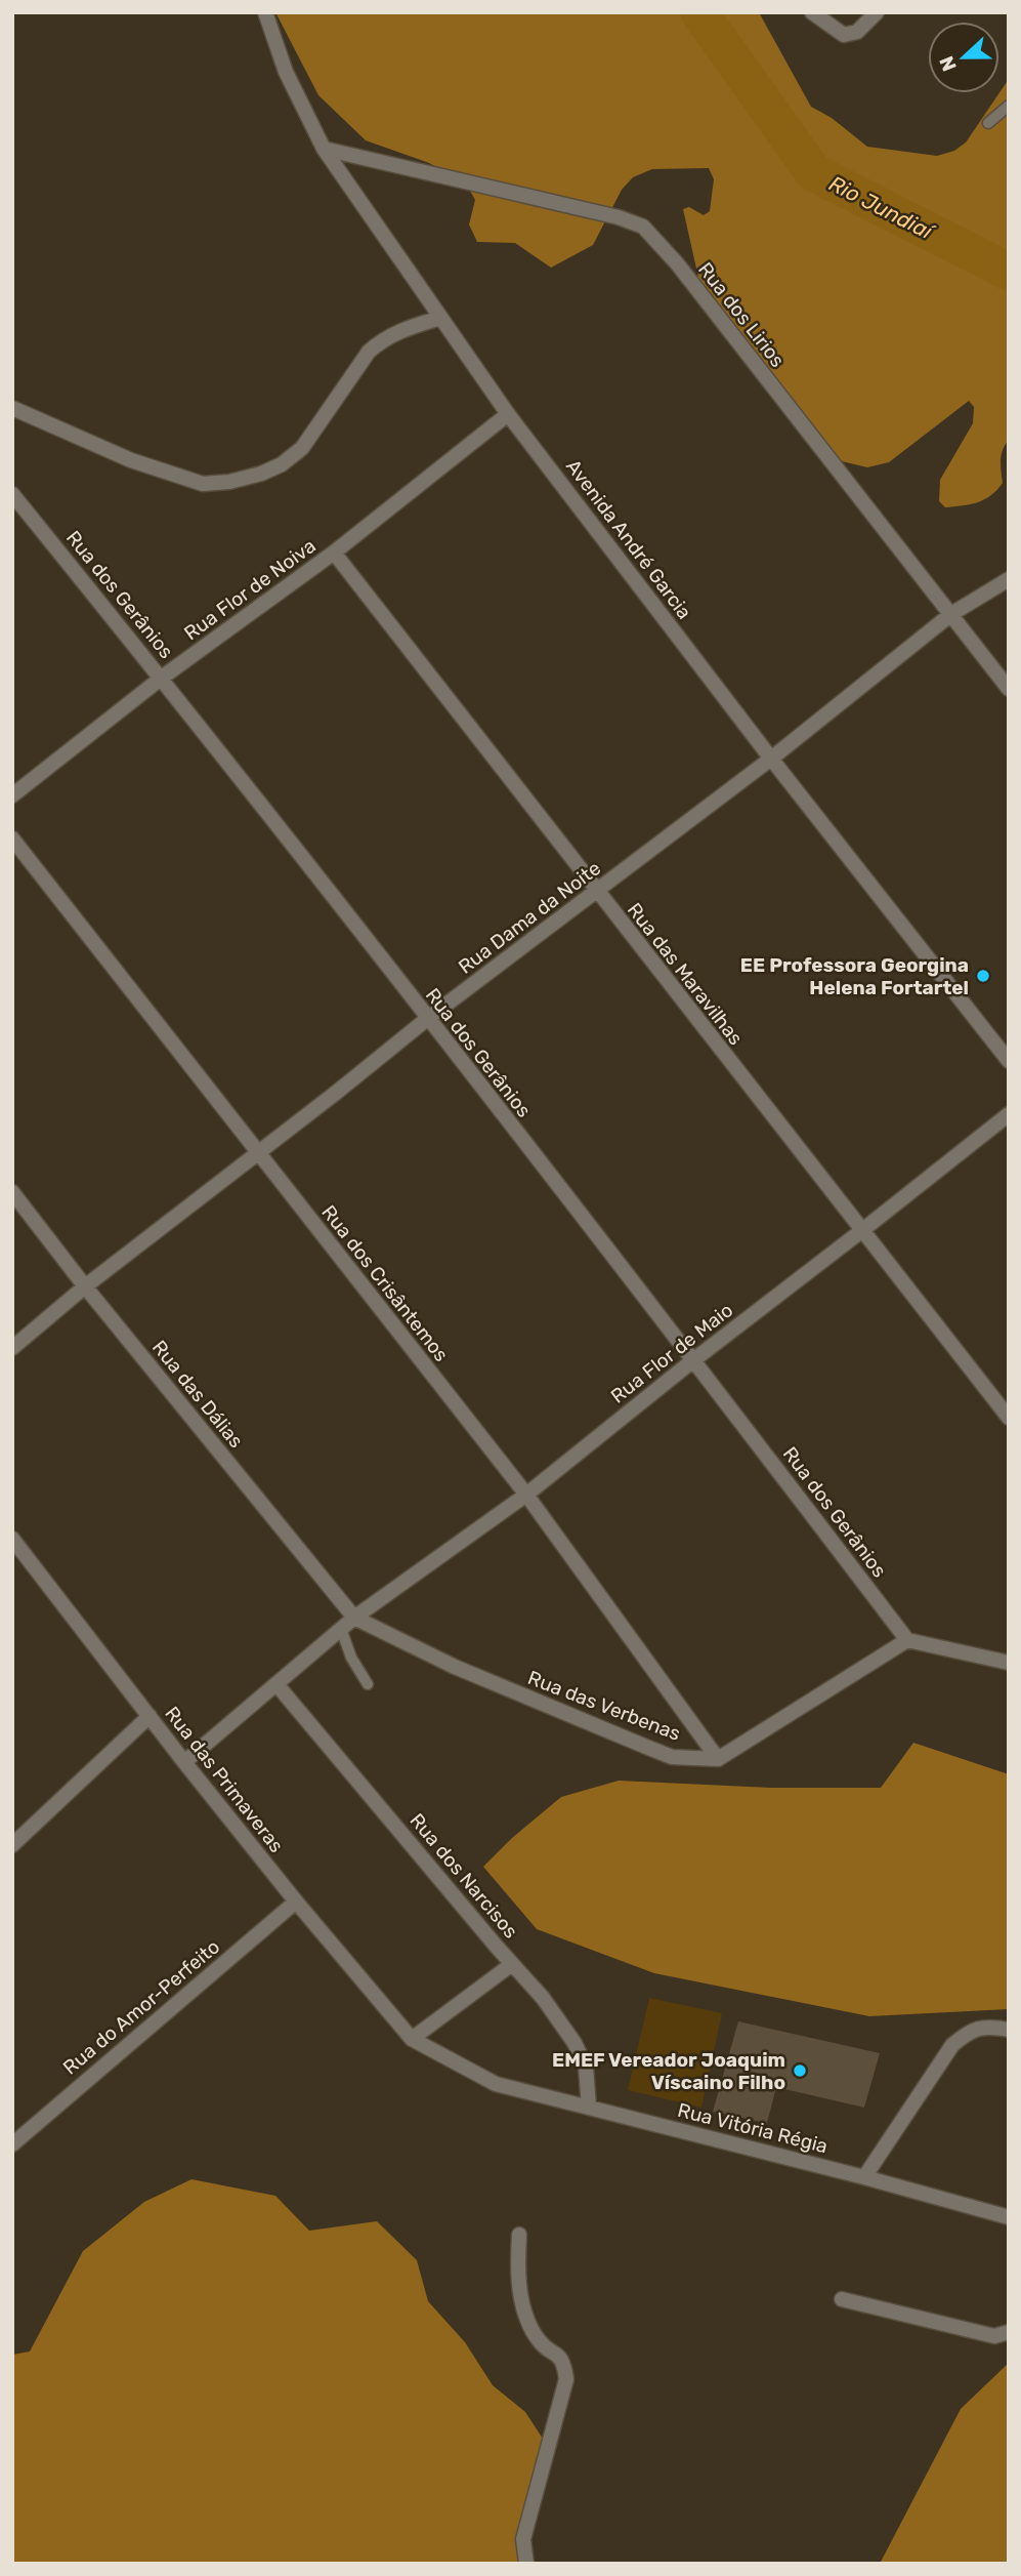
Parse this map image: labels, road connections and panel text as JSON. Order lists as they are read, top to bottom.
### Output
{
  "streets": {
    "street": [
      "Rua dos Lirios",
      "Avenida André Garcia",
      "Rua Flor de Noiva",
      "Rua dos Gerânios",
      "Rua Dama da Noite",
      "Rua das Maravilhas",
      "Rua dos Crisântemos",
      "Rua Flor de Maio",
      "Rua das Dálias",
      "Rua das Verbenas",
      "Rua das Primaveras",
      "Rua dos Narcisos",
      "Rua do Amor-Perfeito",
      "Rua Vitória Régia"
    ]
  },
  "crossings": [
    ["Rua dos Lirios", "Avenida André Garcia"],
    ["Rua dos Lirios", "Rua Dama da Noite"],
    ["Avenida André Garcia", "Rua Flor de Noiva"],
    ["Avenida André Garcia", "Rua Dama da Noite"],
    ["Rua Flor de Noiva", "Rua dos Gerânios"],
    ["Rua Flor de Noiva", "Rua das Maravilhas"],
    ["Rua dos Gerânios", "Rua Dama da Noite"],
    ["Rua dos Gerânios", "Rua Flor de Maio"],
    ["Rua Dama da Noite", "Rua das Maravilhas"],
    ["Rua Dama da Noite", "Rua dos Crisântemos"],
    ["Rua Dama da Noite", "Rua das Dálias"],
    ["Rua das Maravilhas", "Rua Flor de Maio"],
    ["Rua dos Crisântemos", "Rua Flor de Maio"],
    ["Rua dos Crisântemos", "Rua das Verbenas"],
    ["Rua Flor de Maio", "Rua das Dálias"],
    ["Rua Flor de Maio", "Rua das Verbenas"],
    ["Rua das Dálias", "Rua das Verbenas"],
    ["Rua das Primaveras", "Rua do Amor-Perfeito"],
    ["Rua das Primaveras", "Rua Vitória Régia"],
    ["Rua dos Narcisos", "Rua Vitória Régia"]
  ],
  "water": ["Rio Jundiaí"],
  "places": ["EE Professora Georgina Helena Fortartel", "EMEF Vereador Joaquim Víscaino Filho"],
  "north": "left"
}
